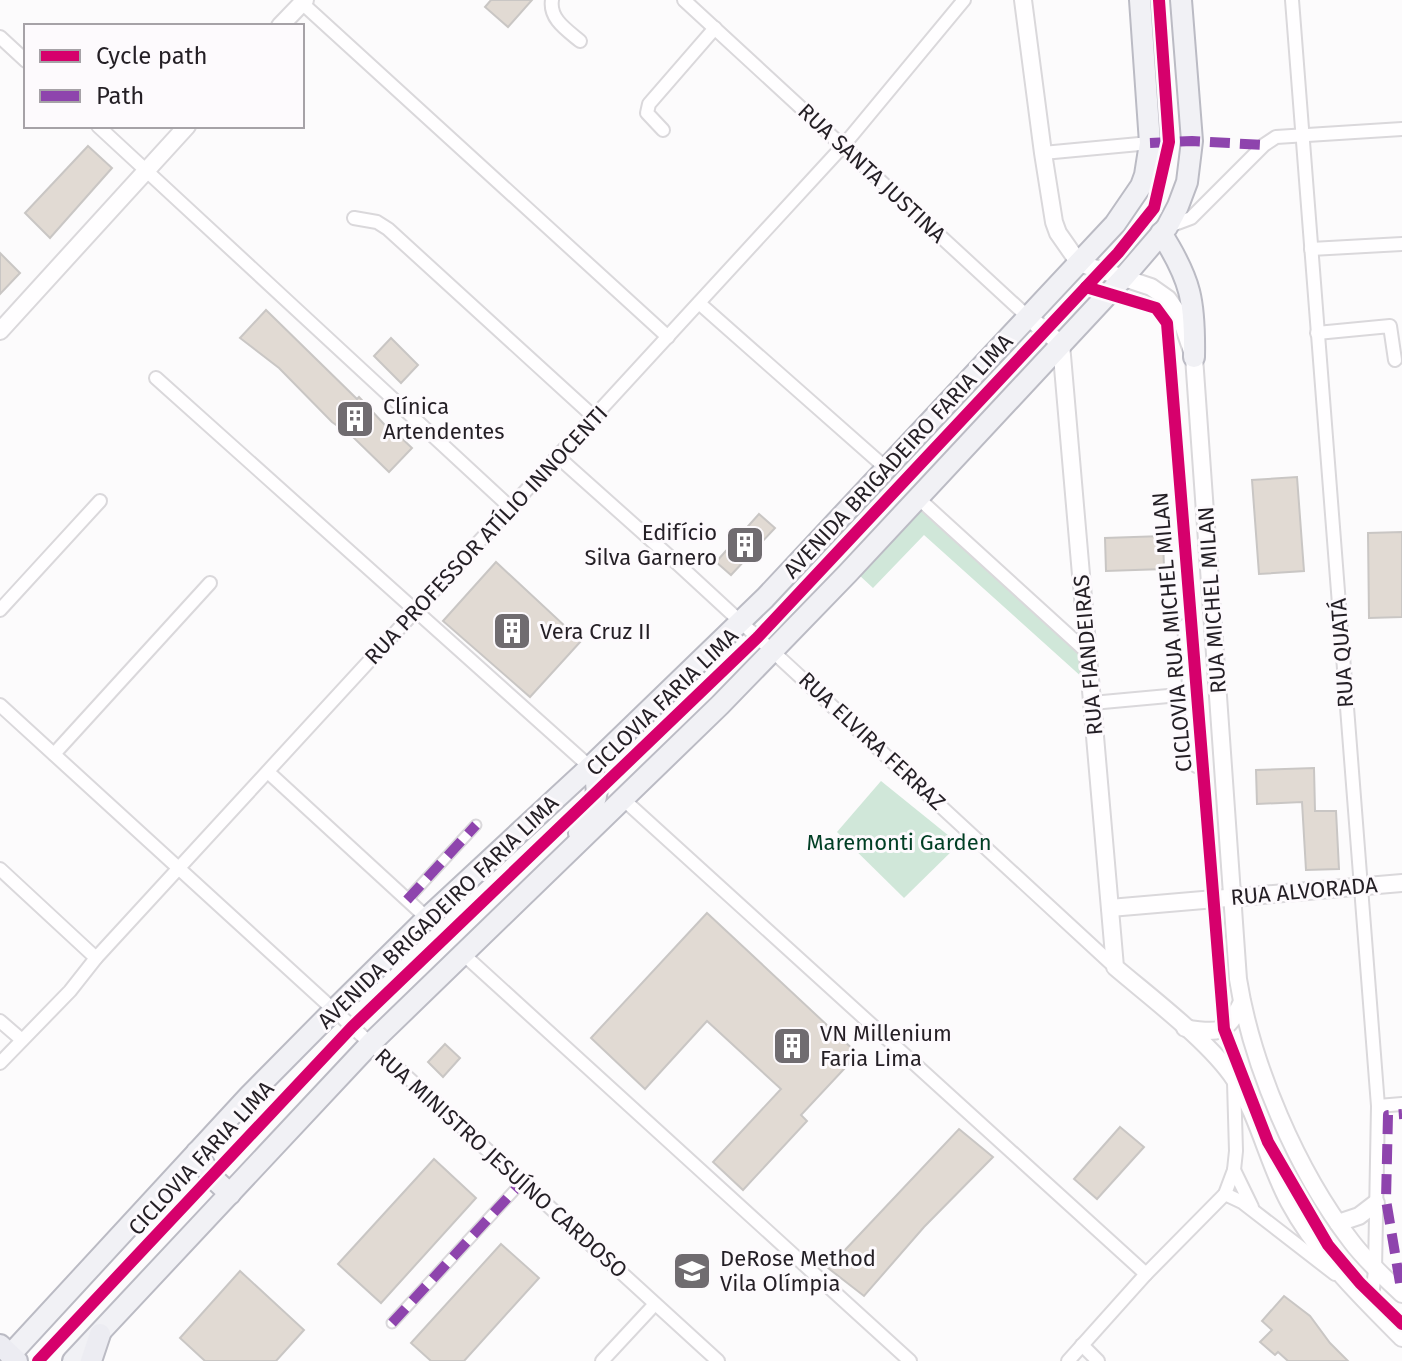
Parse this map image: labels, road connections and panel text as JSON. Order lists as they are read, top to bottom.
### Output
{
  "streets": {
    "main road": ["AVENIDA BRIGADEIRO FARIA LIMA"],
    "street": [
      "RUA SANTA JUSTINA",
      "RUA PROFESSOR ATÍLIO INNOCENTI",
      "RUA MICHEL MILAN",
      "RUA QUATÁ",
      "RUA FIANDEIRAS",
      "RUA ELVIRA FERRAZ",
      "RUA ALVORADA",
      "RUA MINISTRO JESUÍNO CARDOSO"
    ],
    "cycle path": ["CICLOVIA RUA MICHEL MILAN", "CICLOVIA FARIA LIMA"]
  },
  "crossings": [
    ["RUA SANTA JUSTINA", "AVENIDA BRIGADEIRO FARIA LIMA"],
    ["RUA SANTA JUSTINA", "RUA PROFESSOR ATÍLIO INNOCENTI"],
    ["RUA SANTA JUSTINA", "RUA FIANDEIRAS"],
    ["AVENIDA BRIGADEIRO FARIA LIMA", "RUA MICHEL MILAN"],
    ["AVENIDA BRIGADEIRO FARIA LIMA", "RUA FIANDEIRAS"],
    ["AVENIDA BRIGADEIRO FARIA LIMA", "RUA ELVIRA FERRAZ"],
    ["AVENIDA BRIGADEIRO FARIA LIMA", "RUA MINISTRO JESUÍNO CARDOSO"],
    ["RUA PROFESSOR ATÍLIO INNOCENTI", "RUA ELVIRA FERRAZ"],
    ["RUA PROFESSOR ATÍLIO INNOCENTI", "RUA MINISTRO JESUÍNO CARDOSO"],
    ["RUA MICHEL MILAN", "RUA QUATÁ"],
    ["RUA MICHEL MILAN", "RUA ALVORADA"],
    ["RUA QUATÁ", "RUA ALVORADA"],
    ["RUA FIANDEIRAS", "RUA ELVIRA FERRAZ"],
    ["RUA FIANDEIRAS", "RUA ALVORADA"]
  ],
  "parks": ["Maremonti Garden"],
  "places": {
    "building": [
      "Clínica Artendentes",
      "Edifício Silva Garnero",
      "Vera Cruz II",
      "VN Millenium Faria Lima"
    ],
    "school or university": ["DeRose Method Vila Olímpia"]
  },
  "legend": ["Cycle path", "Path"]
}
